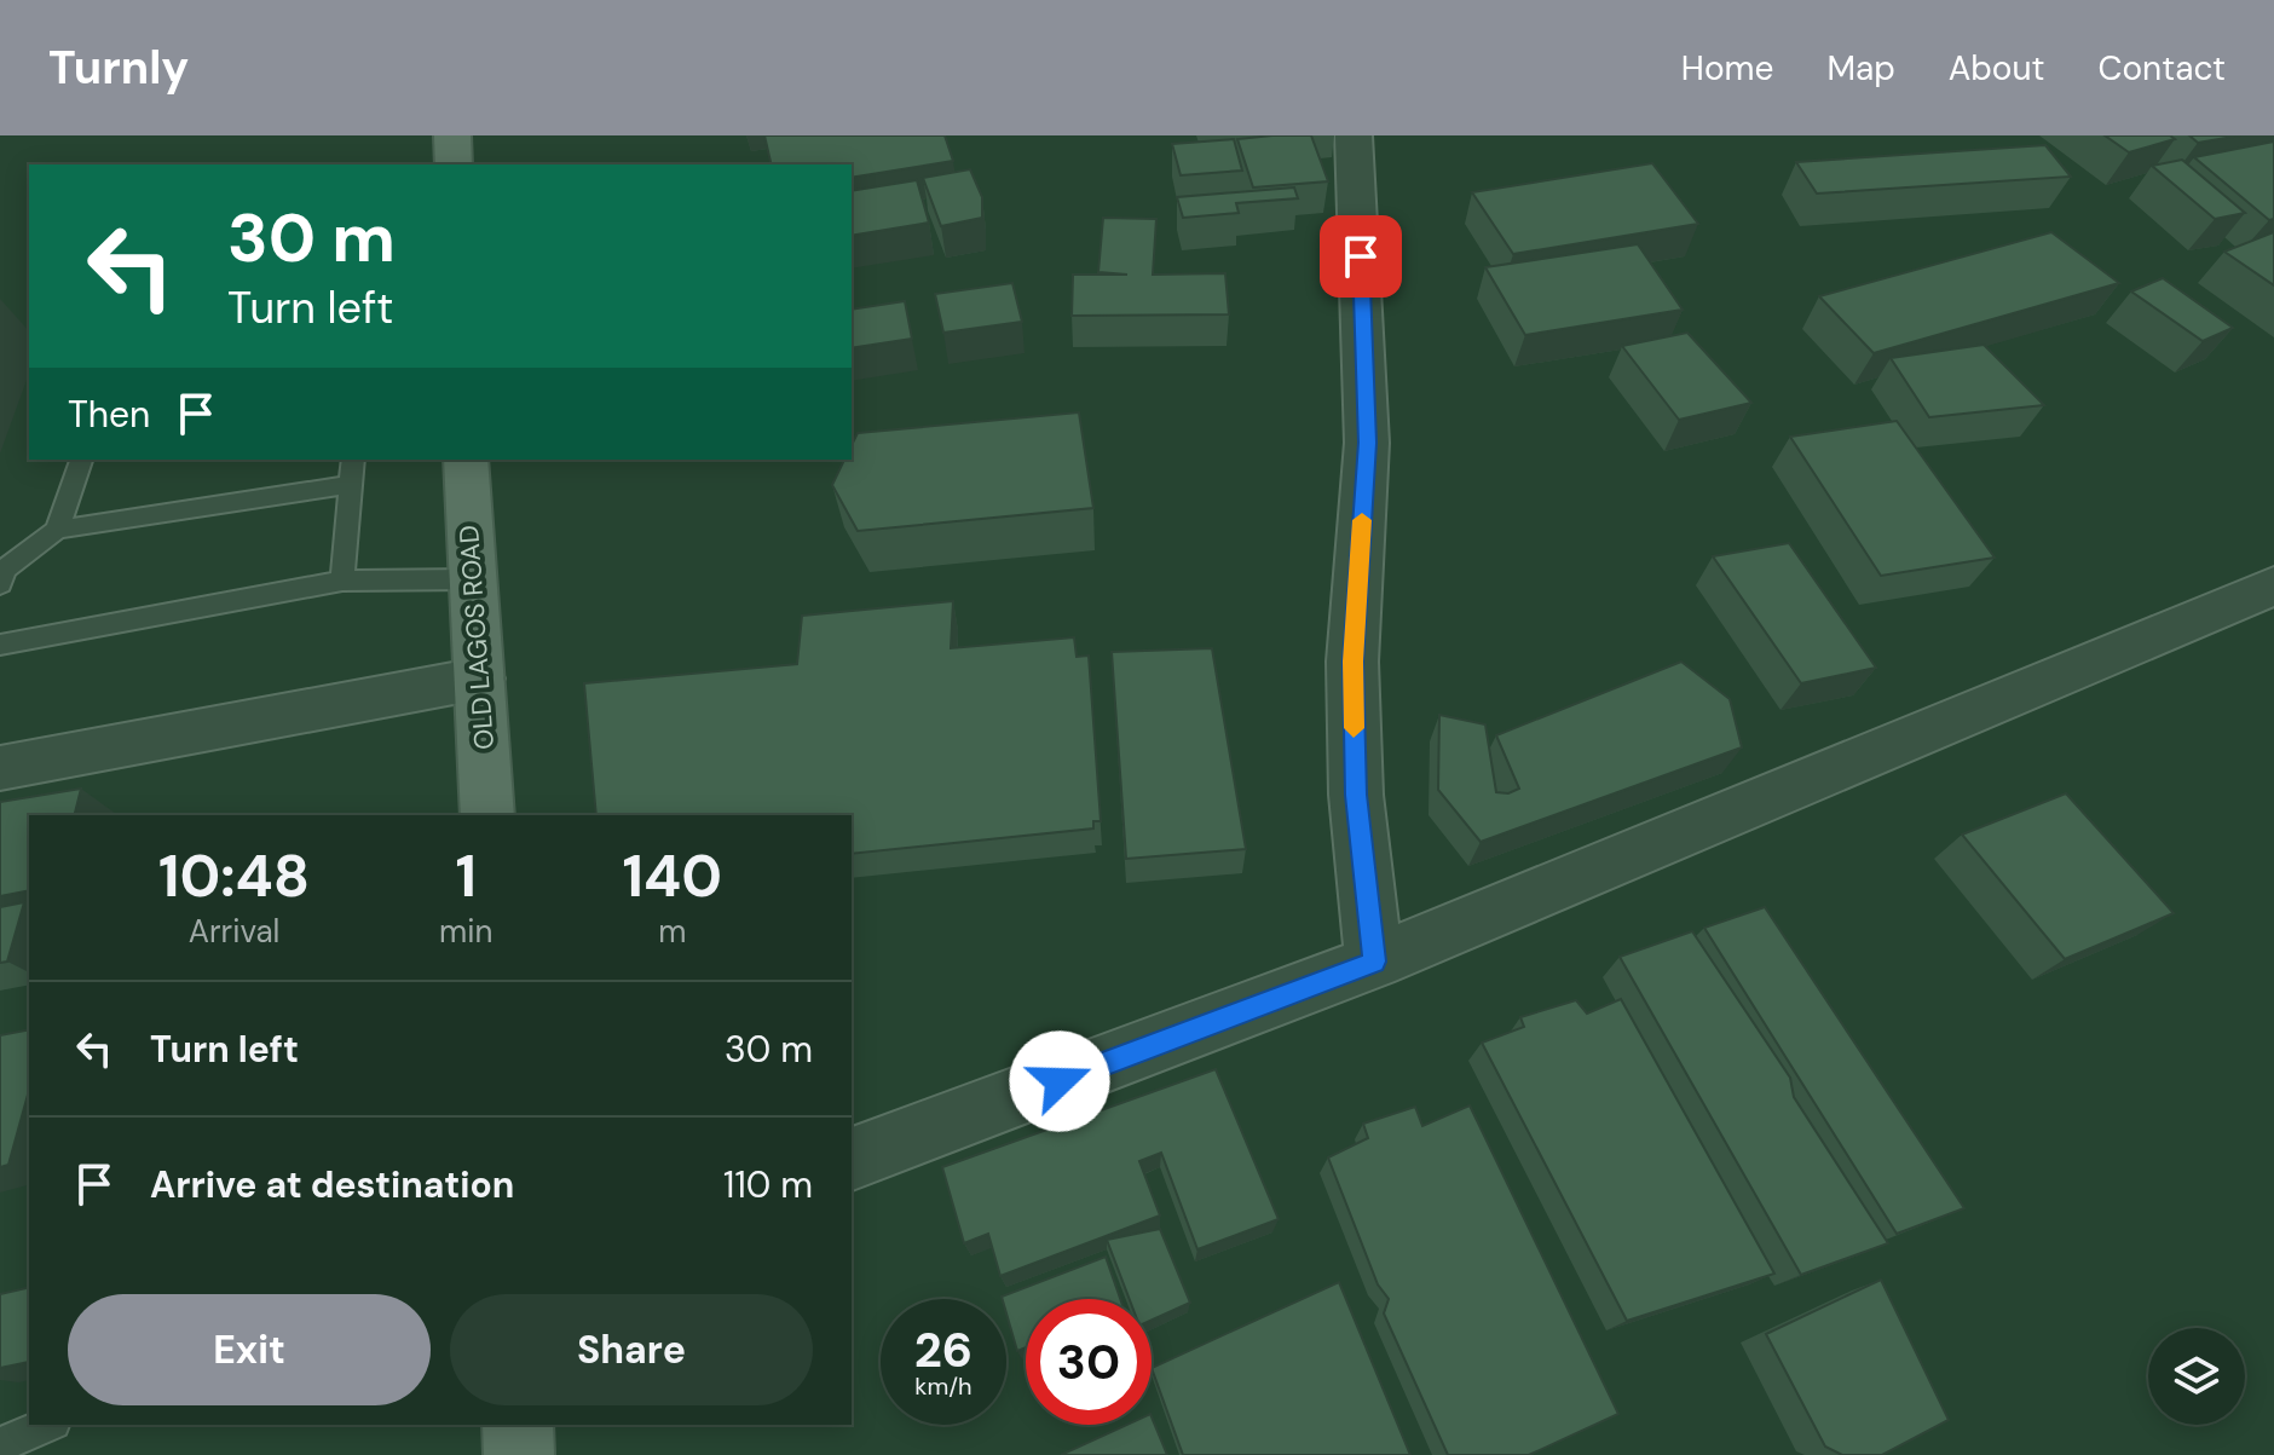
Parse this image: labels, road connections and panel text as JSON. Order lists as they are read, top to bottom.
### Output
{
  "streets": {
    "main road": ["OLD LAGOS ROAD"]
  },
  "page": {
    "header": "Turnly",
    "nav": [
      "Home",
      "Map",
      "About",
      "Contact"
    ],
    "turn": ["30 m", "Turn left"],
    "then": "Then",
    "eta": [
      "10:48",
      "Arrival",
      "1",
      "min",
      "140",
      "m"
    ],
    "list": [
      {
        "name": "Turn left",
        "value": "30 m"
      },
      {
        "name": "Arrive at destination",
        "value": "110 m"
      }
    ],
    "buttons": ["Exit", "Share"],
    "speed": "26 km/h",
    "limit": "30"
  }
}
